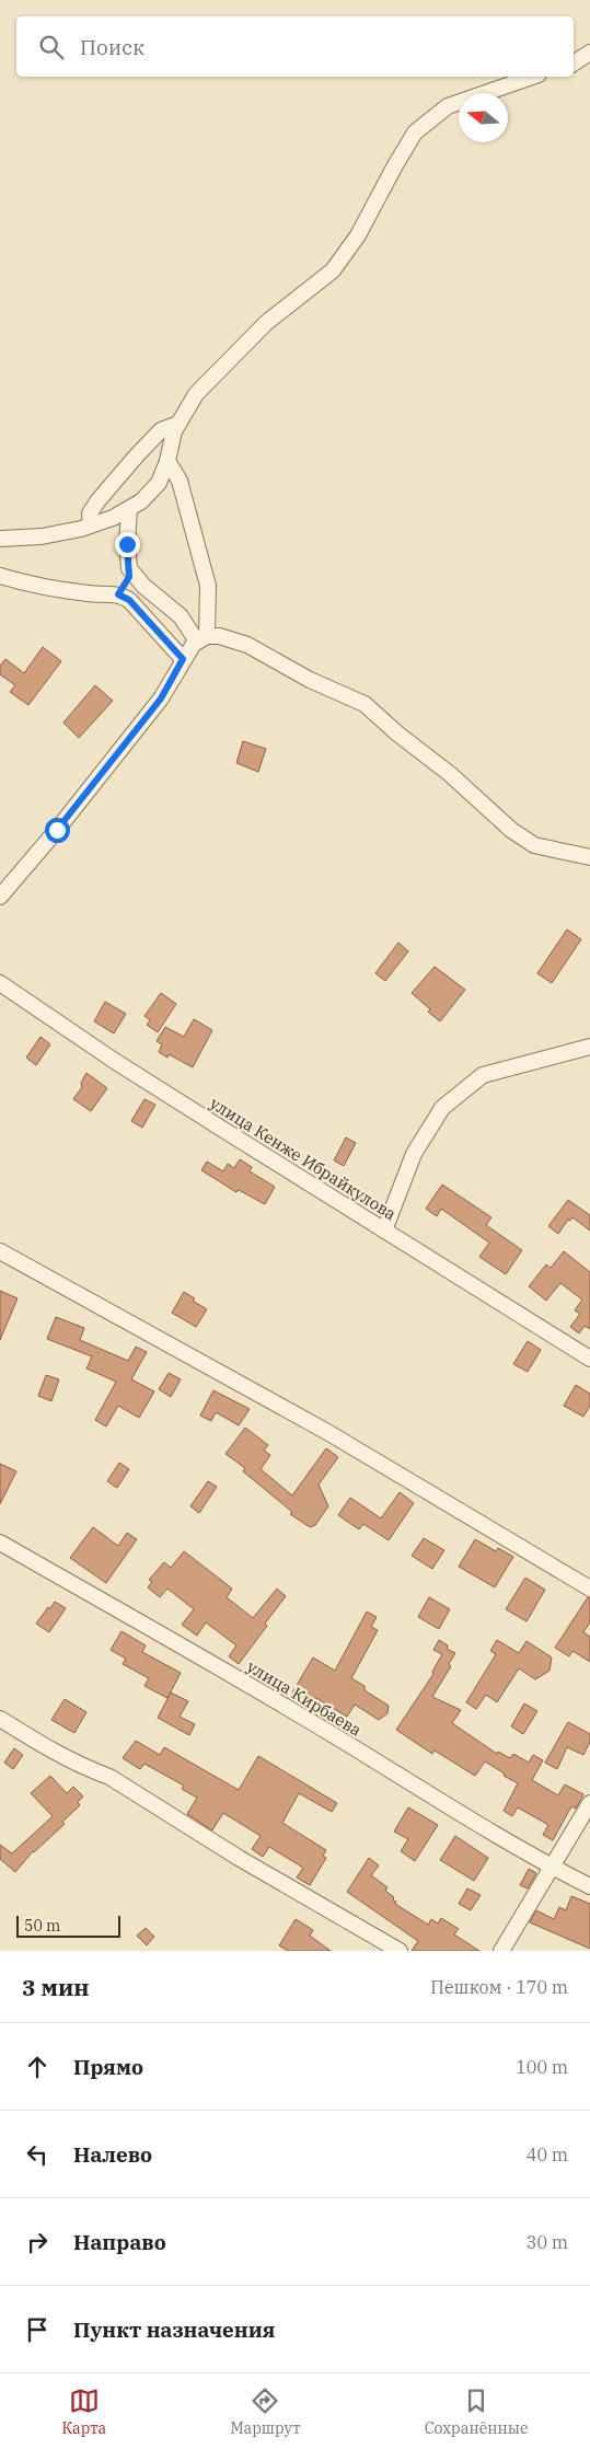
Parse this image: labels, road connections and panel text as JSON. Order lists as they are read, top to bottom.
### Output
{
  "streets": {
    "street": ["улица Кенже Ибрайкулова", "улица Кирбаева"]
  },
  "scale_bar": "50 m",
  "north": "left",
  "page": {
    "search": "Поиск",
    "scale": "50 m",
    "heading": ["3 мин", "Пешком · 170 m"],
    "list": [
      ["Прямо", "100 m"],
      ["Налево", "40 m"],
      ["Направо", "30 m"],
      "Пункт назначения"
    ],
    "nav": ["Карта", "Маршрут", "Сохранённые"]
  }
}
